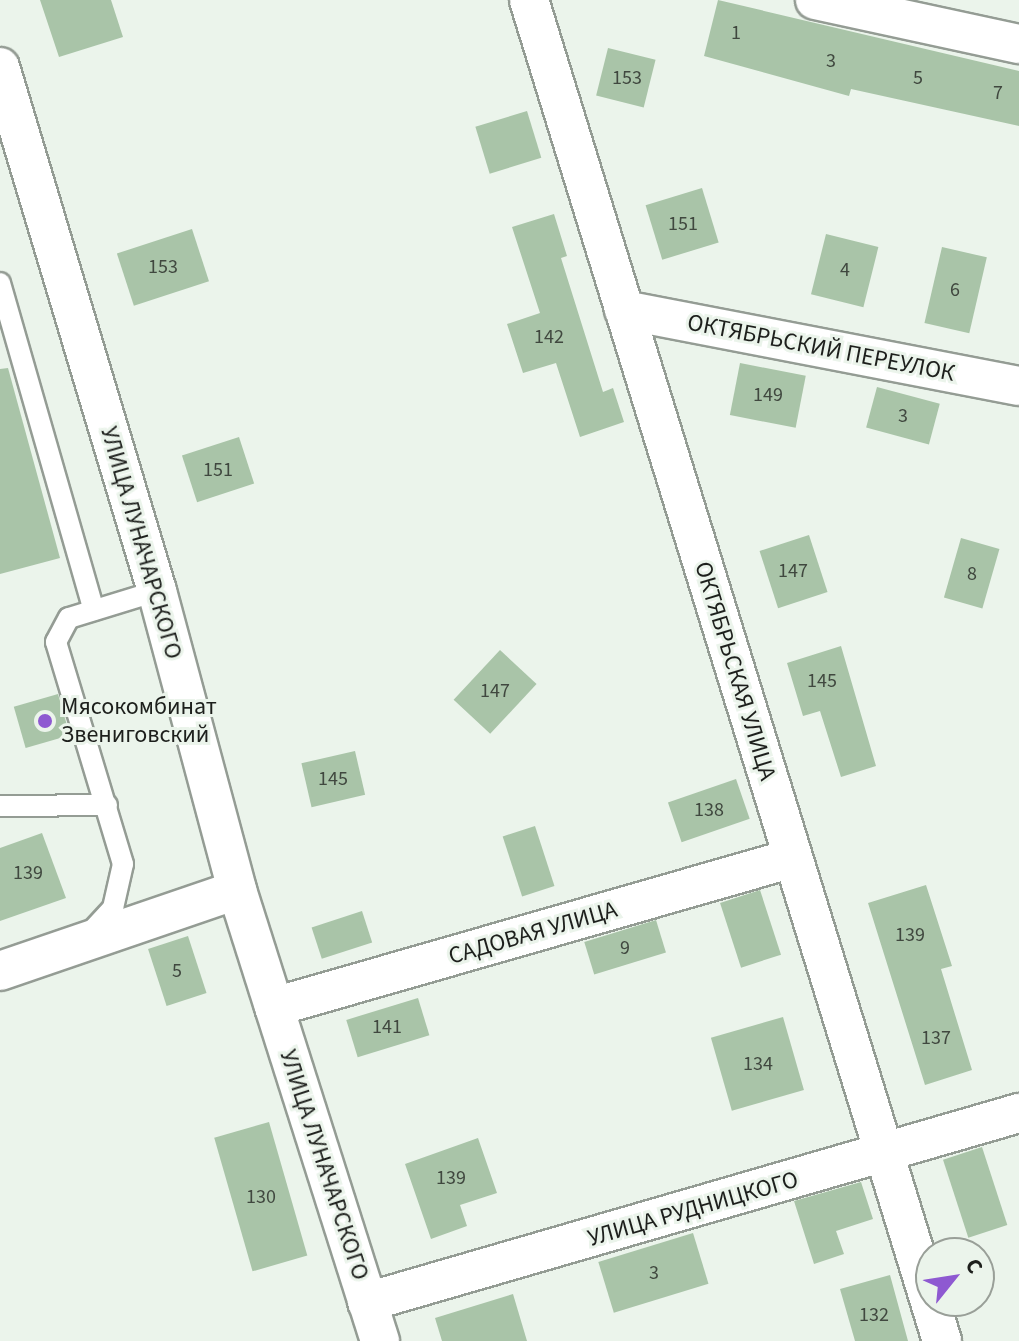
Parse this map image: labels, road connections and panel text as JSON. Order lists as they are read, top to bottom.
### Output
{
  "streets": {
    "street": [
      "ОКТЯБРЬСКИЙ ПЕРЕУЛОК",
      "УЛИЦА ЛУНАЧАРСКОГО",
      "ОКТЯБРЬСКАЯ УЛИЦА",
      "САДОВАЯ УЛИЦА",
      "УЛИЦА РУДНИЦКОГО"
    ]
  },
  "crossings": [
    ["ОКТЯБРЬСКИЙ ПЕРЕУЛОК", "ОКТЯБРЬСКАЯ УЛИЦА"],
    ["УЛИЦА ЛУНАЧАРСКОГО", "САДОВАЯ УЛИЦА"],
    ["УЛИЦА ЛУНАЧАРСКОГО", "УЛИЦА РУДНИЦКОГО"],
    ["ОКТЯБРЬСКАЯ УЛИЦА", "САДОВАЯ УЛИЦА"],
    ["ОКТЯБРЬСКАЯ УЛИЦА", "УЛИЦА РУДНИЦКОГО"]
  ],
  "places": ["Мясокомбинат Звениговский"],
  "house_numbers": [
    "1",
    "3",
    "153",
    "5",
    "7",
    "151",
    "153",
    "4",
    "6",
    "142",
    "149",
    "3",
    "151",
    "147",
    "8",
    "145",
    "147",
    "145",
    "138",
    "139",
    "139",
    "9",
    "5",
    "141",
    "137",
    "134",
    "139",
    "130",
    "3",
    "132"
  ],
  "north": "top right"
}
